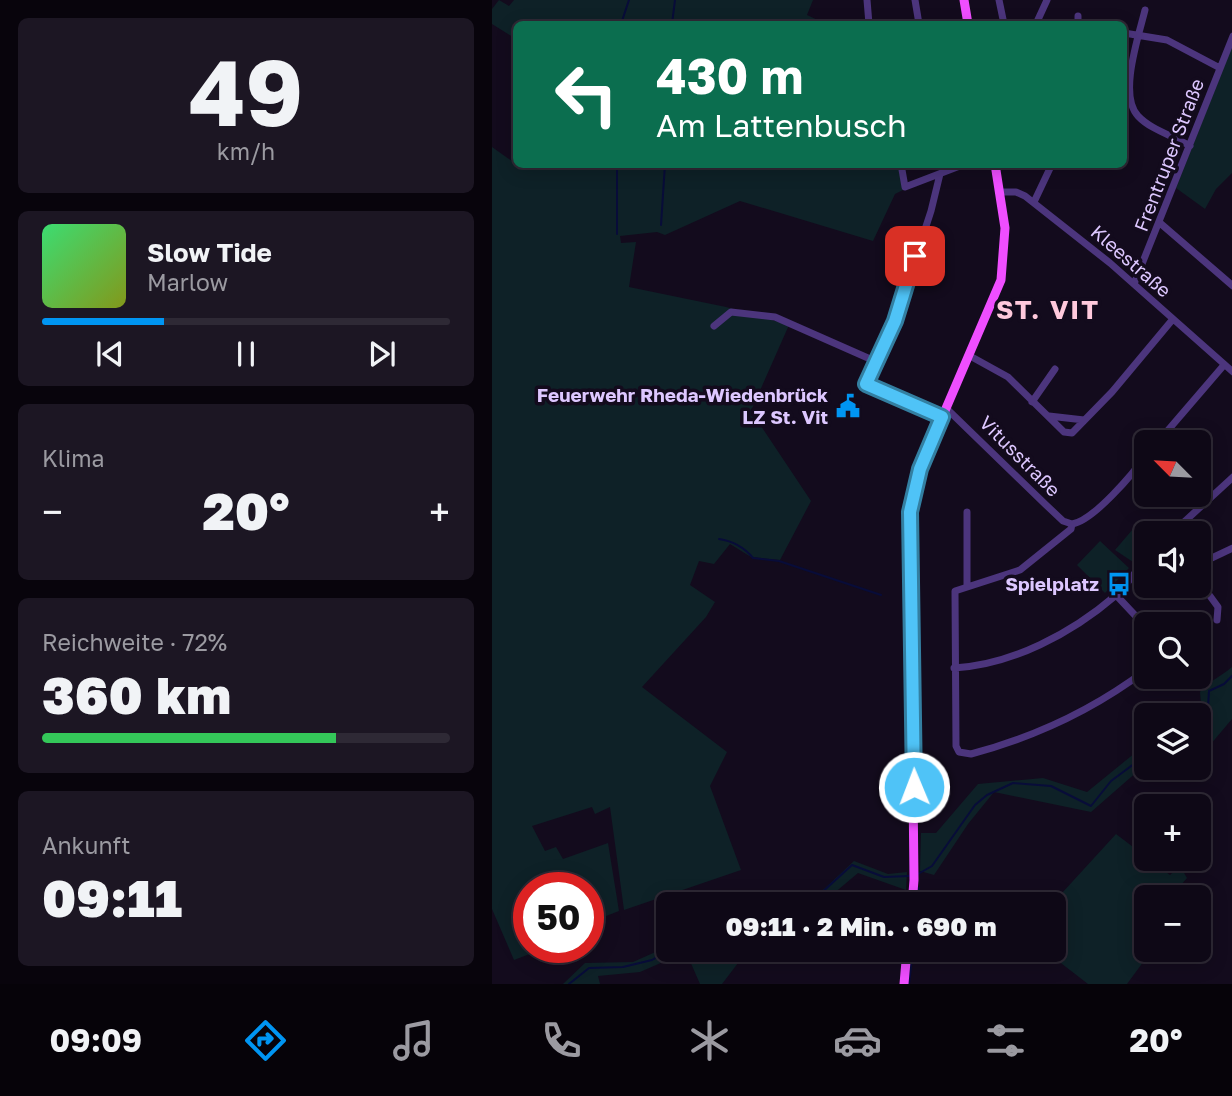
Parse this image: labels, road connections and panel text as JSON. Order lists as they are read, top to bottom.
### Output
{
  "streets": {
    "street": ["Frentruper Straße", "Kleestraße", "Vitusstraße"]
  },
  "crossings": [
    ["Frentruper Straße", "Kleestraße"]
  ],
  "districts": ["ST. VIT"],
  "places": {
    "public building": ["Feuerwehr Rheda-Wiedenbrück LZ St. Vit"],
    "bus stop": ["Spielplatz"]
  },
  "north": "top left",
  "page": {
    "tile": [
      ["49", "km/h"],
      "Klima",
      ["Reichweite · 72%", "360 km"],
      ["Ankunft", "09:11"]
    ],
    "turn": ["430 m", "Am Lattenbusch"],
    "song": ["Slow Tide", "Marlow"],
    "map_buttons": ["+", "−"],
    "heat": ["−", "20°", "+"],
    "limit": "50",
    "trip": "09:11 · 2 Min. · 690 m",
    "tabs": ["09:09", "20°"]
  }
}
